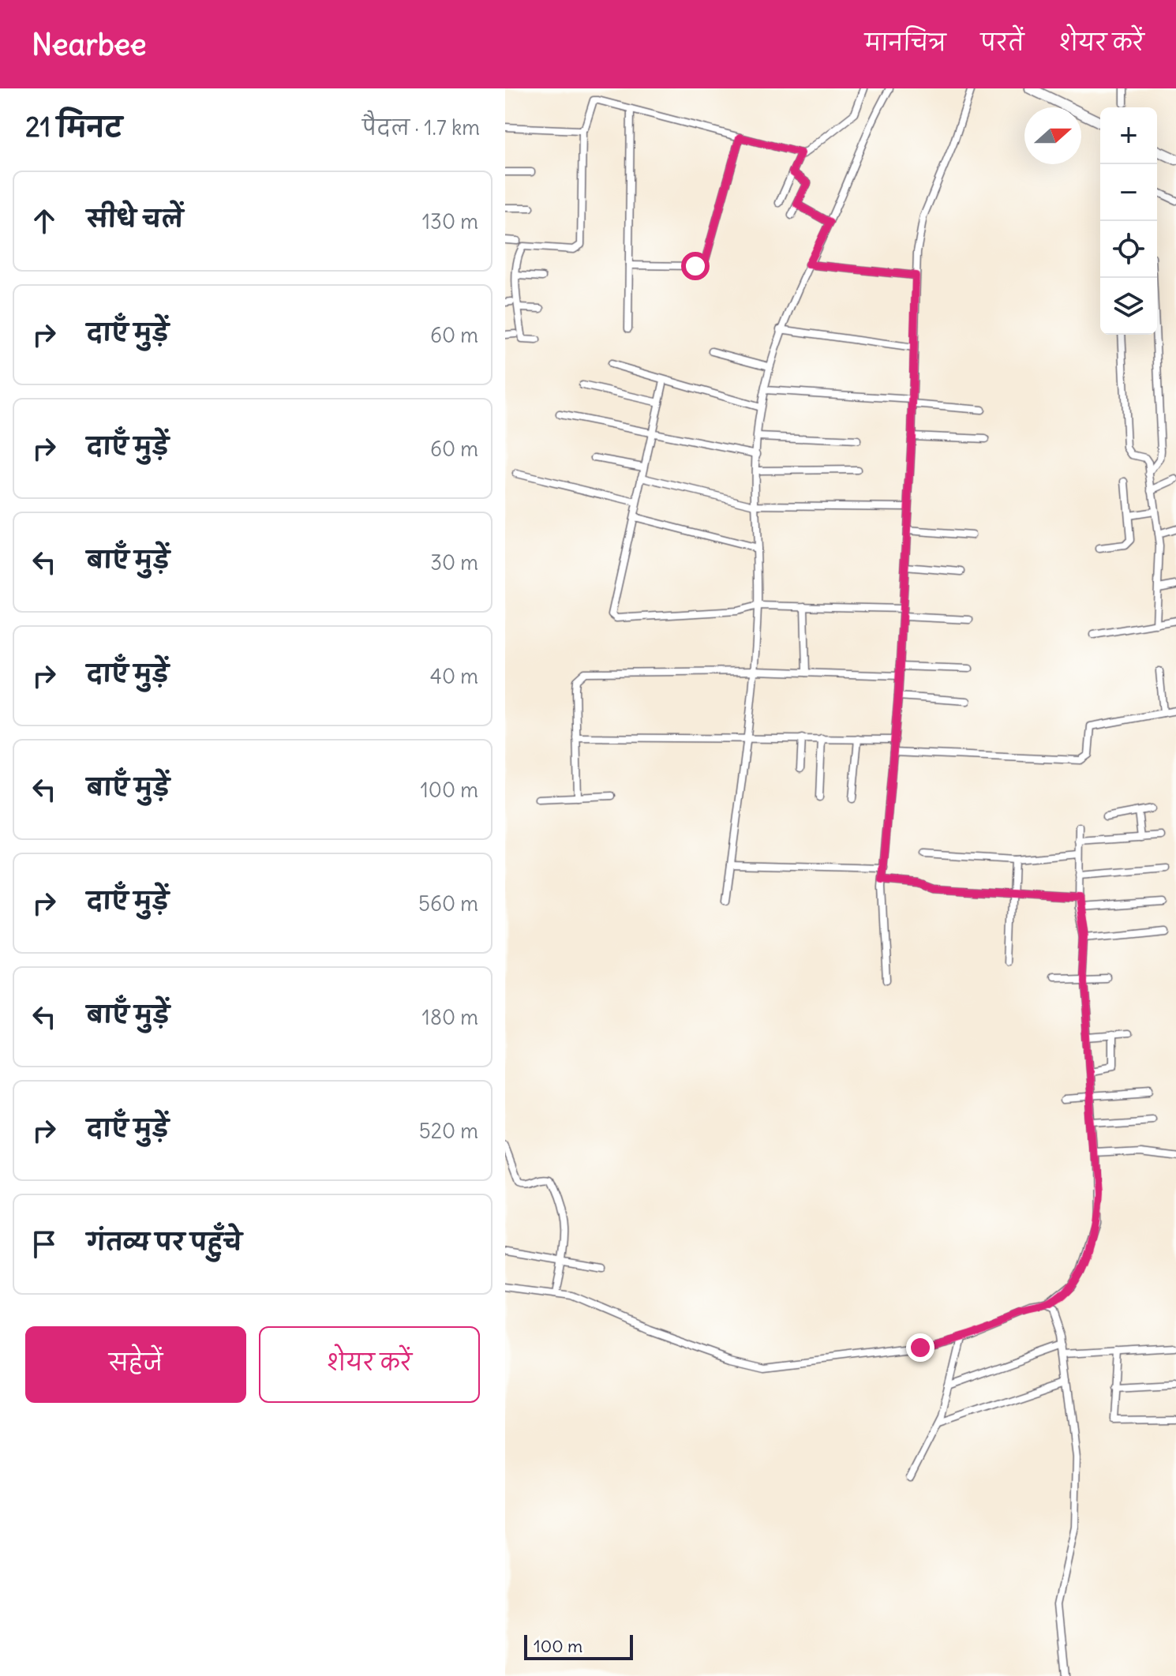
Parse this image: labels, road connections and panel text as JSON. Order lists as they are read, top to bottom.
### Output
{
  "scale_bar": "100 m",
  "north": "right",
  "page": {
    "header": "Nearbee",
    "nav": ["मानचित्र", "परतें", "शेयर करें"],
    "heading": ["21 मिनट", "पैदल · 1.7 km"],
    "map_buttons": ["+", "−"],
    "list": [
      ["सीधे चलें", "130 m"],
      ["दाएँ मुड़ें", "60 m"],
      ["दाएँ मुड़ें", "60 m"],
      ["बाएँ मुड़ें", "30 m"],
      ["दाएँ मुड़ें", "40 m"],
      ["बाएँ मुड़ें", "100 m"],
      ["दाएँ मुड़ें", "560 m"],
      ["बाएँ मुड़ें", "180 m"],
      ["दाएँ मुड़ें", "520 m"],
      "गंतव्य पर पहुँचे"
    ],
    "buttons": ["सहेजें", "शेयर करें"],
    "scale": "100 m"
  }
}
